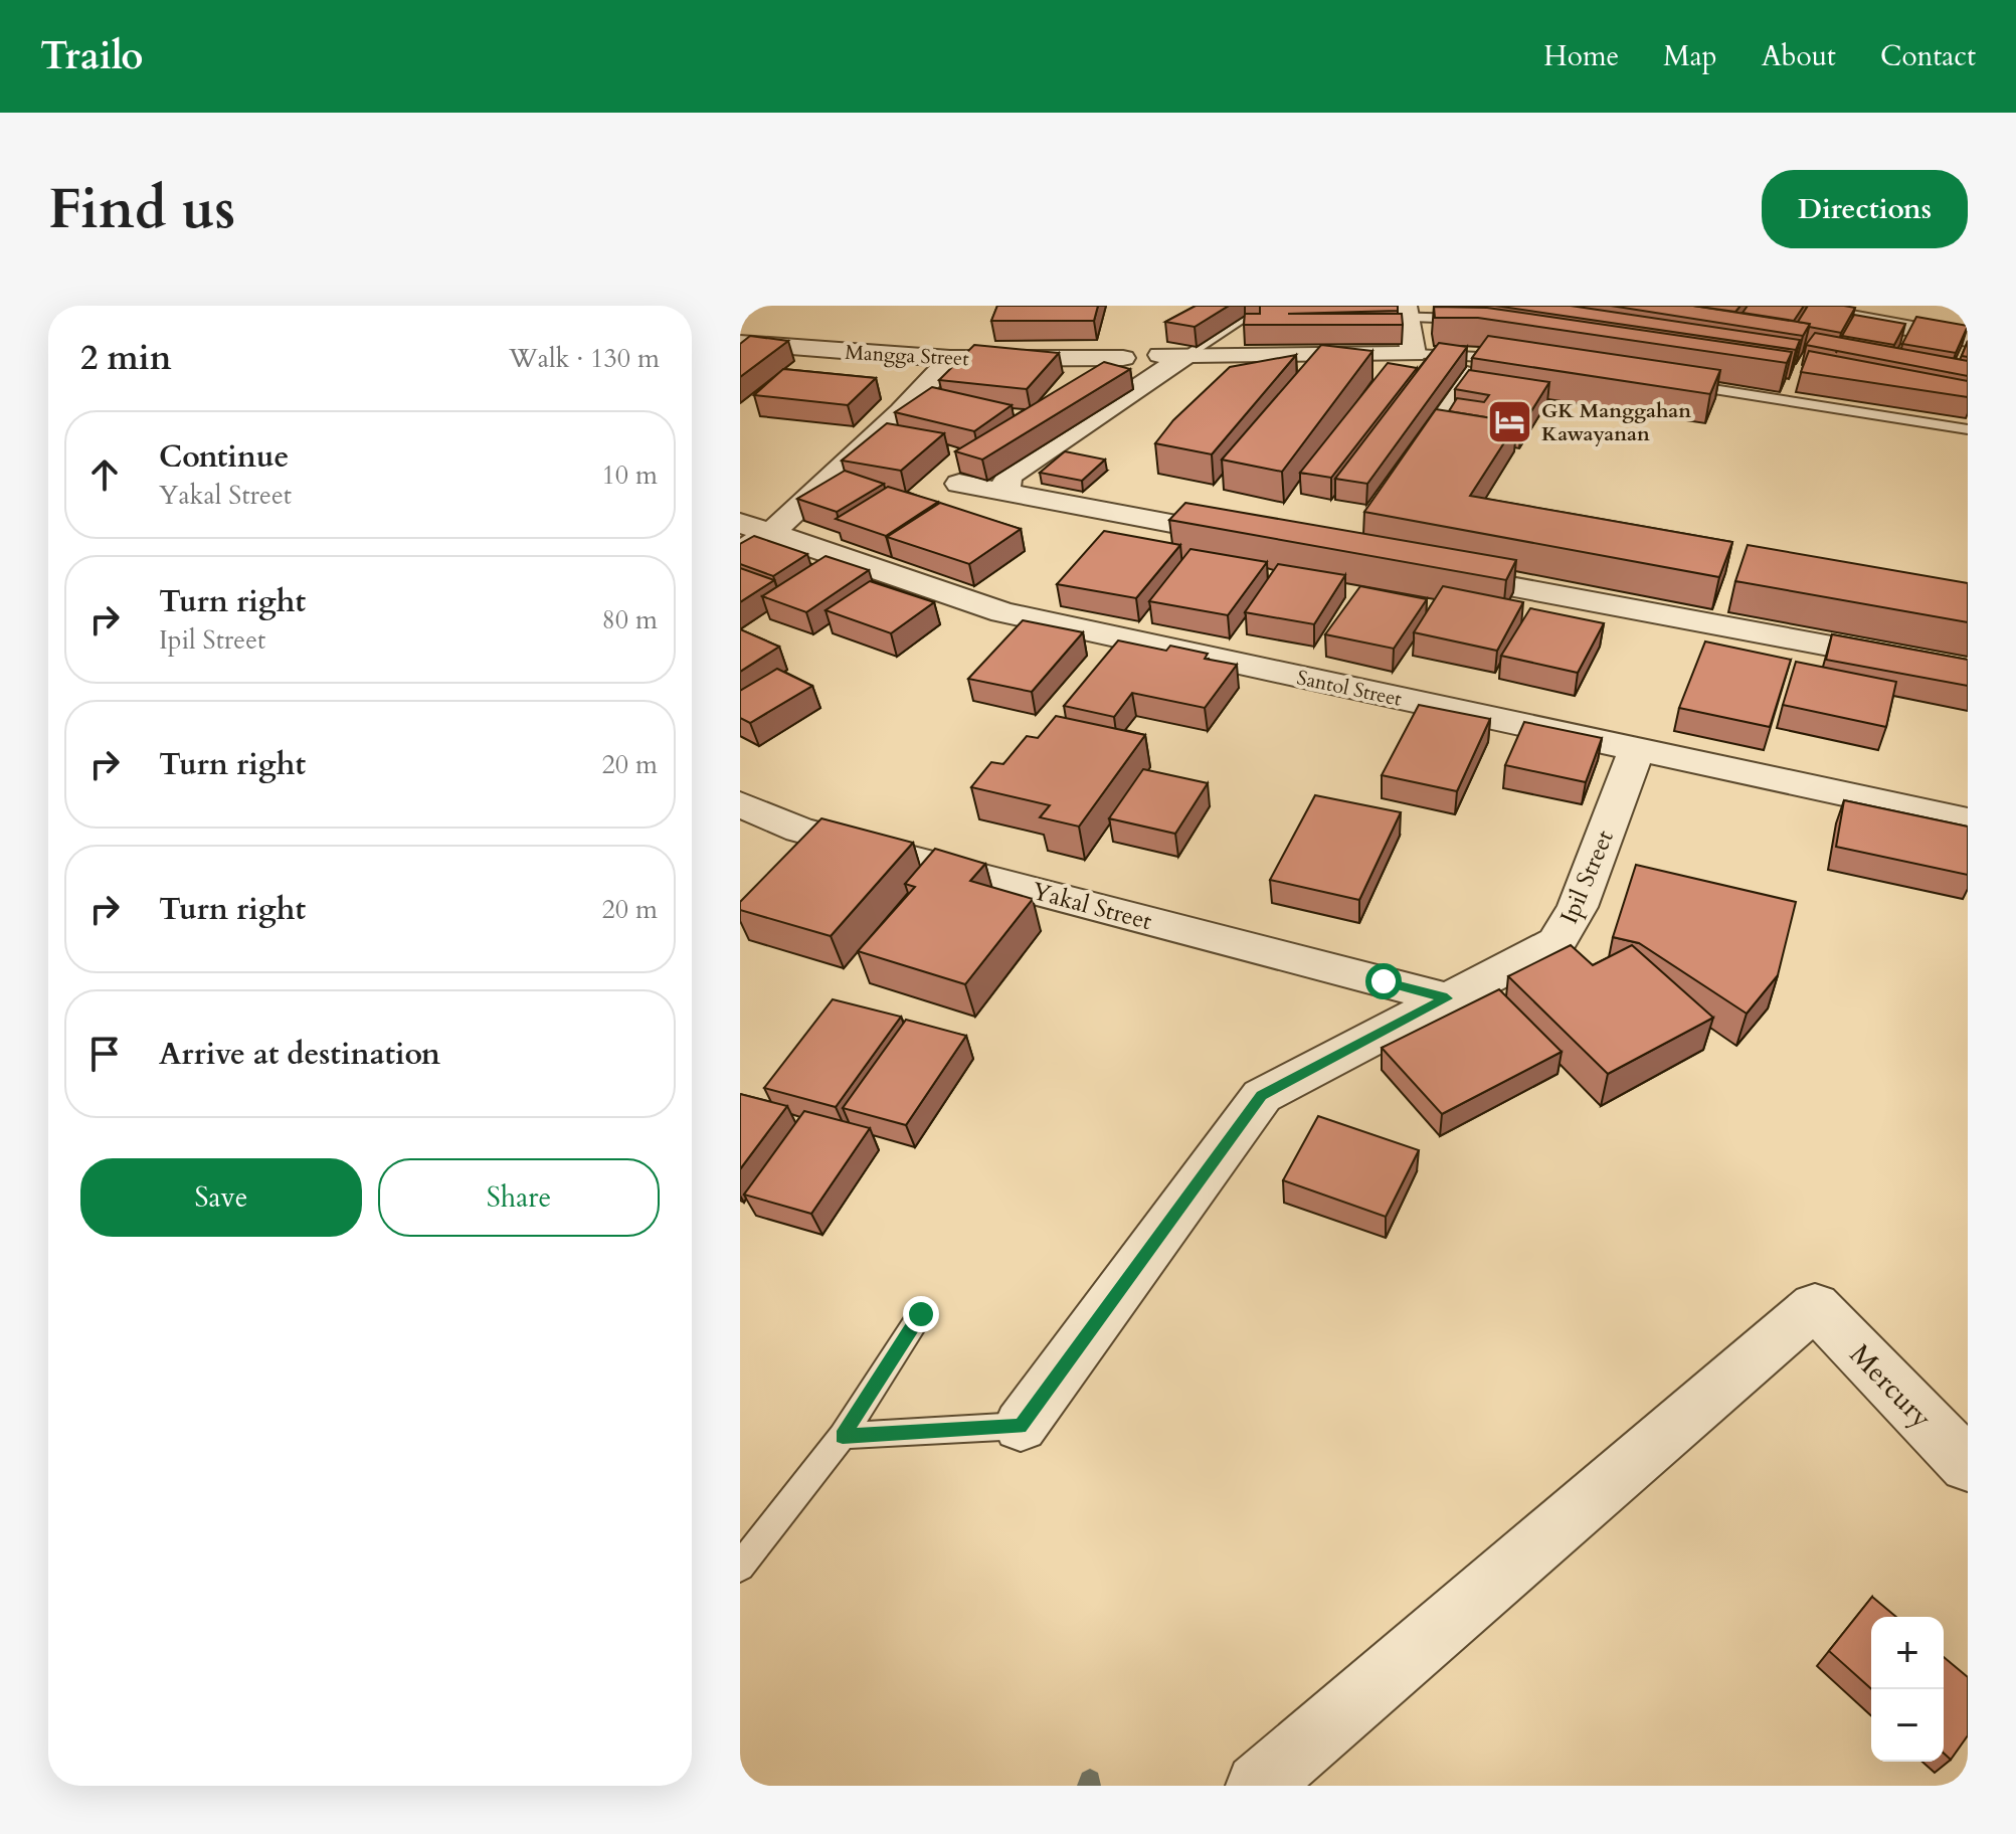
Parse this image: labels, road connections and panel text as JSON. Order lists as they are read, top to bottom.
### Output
{
  "streets": {
    "street": [
      "Mangga Street",
      "Santol Street",
      "Ipil Street",
      "Yakal Street",
      "Mercury"
    ]
  },
  "crossings": [
    ["Santol Street", "Ipil Street"],
    ["Ipil Street", "Yakal Street"]
  ],
  "places": {
    "hotel": ["GK Manggahan Kawayanan"]
  },
  "page": {
    "header": "Trailo",
    "nav": [
      "Home",
      "Map",
      "About",
      "Contact"
    ],
    "buttons": [
      "Directions",
      ["Save", "Share"]
    ],
    "title": "Find us",
    "heading": ["2 min", "Walk · 130 m"],
    "list": [
      ["Continue", "Yakal Street", "10 m"],
      ["Turn right", "Ipil Street", "80 m"],
      ["Turn right", "20 m"],
      ["Turn right", "20 m"],
      "Arrive at destination"
    ],
    "map_buttons": ["+", "−"]
  }
}
